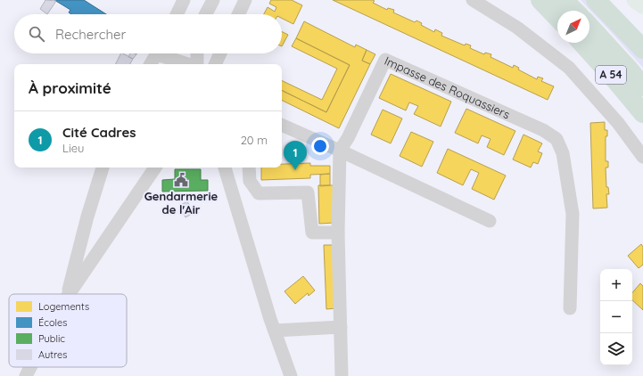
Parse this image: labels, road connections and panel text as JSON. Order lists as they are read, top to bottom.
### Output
{
  "streets": {
    "highway": ["A 54"],
    "street": ["Impasse des Roquassiers"]
  },
  "places": {
    "public building": ["Gendarmerie de l'Air"]
  },
  "legend": [
    "Logements",
    "Écoles",
    "Public",
    "Autres"
  ],
  "north": "top right",
  "page": {
    "search": "Rechercher",
    "heading": "À proximité",
    "list": [
      {
        "mark": "1",
        "name": "Cité Cadres",
        "note": "Lieu",
        "value": "20 m"
      }
    ],
    "pins": "1",
    "map_buttons": ["+", "−"]
  }
}
